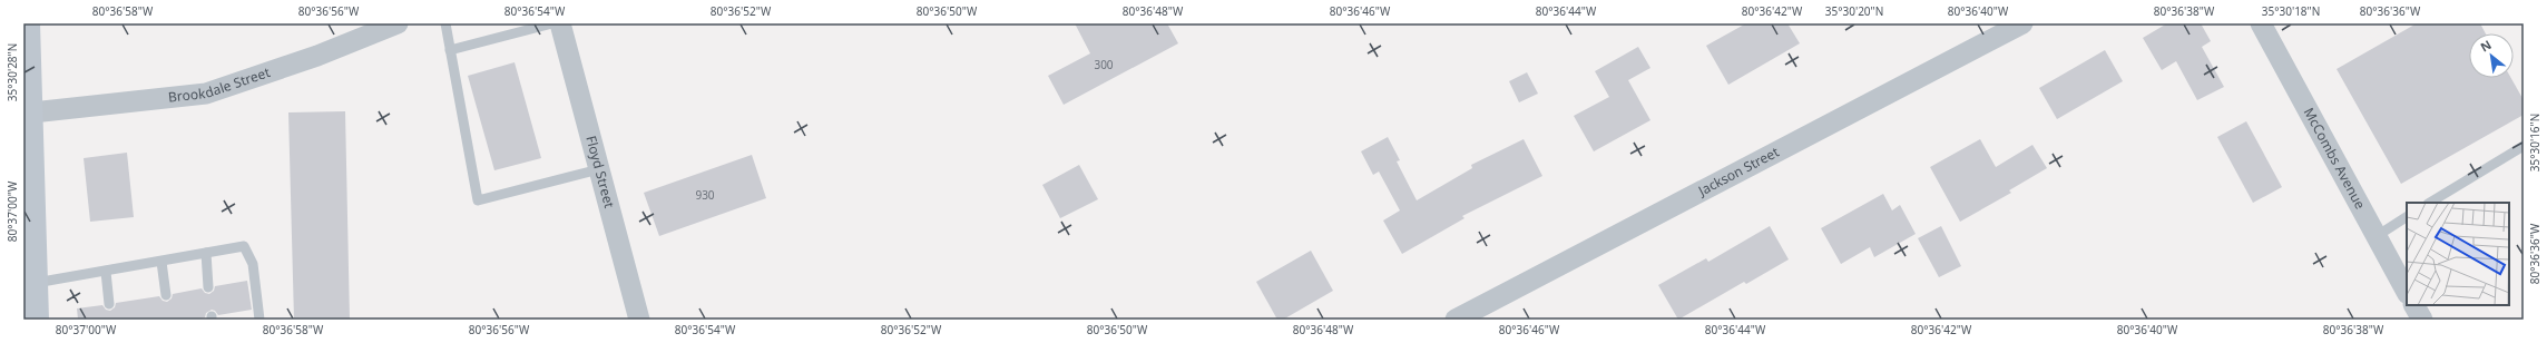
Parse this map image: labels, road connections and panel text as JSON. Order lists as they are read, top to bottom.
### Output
{
  "streets": {
    "street": [
      "Brookdale Street",
      "McCombs Avenue",
      "Floyd Street",
      "Jackson Street"
    ]
  },
  "house_numbers": ["300", "930"],
  "north": "top left",
  "coordinates": [
    "80°36'58\"W",
    "80°36'56\"W",
    "80°36'54\"W",
    "80°36'52\"W",
    "80°36'50\"W",
    "80°36'48\"W",
    "80°36'46\"W",
    "80°36'44\"W",
    "80°36'42\"W",
    "35°30'20\"N",
    "80°36'40\"W",
    "80°36'38\"W",
    "35°30'18\"N",
    "80°36'36\"W",
    "35°30'28\"N",
    "35°30'16\"N",
    "80°37'00\"W"
  ]
}
